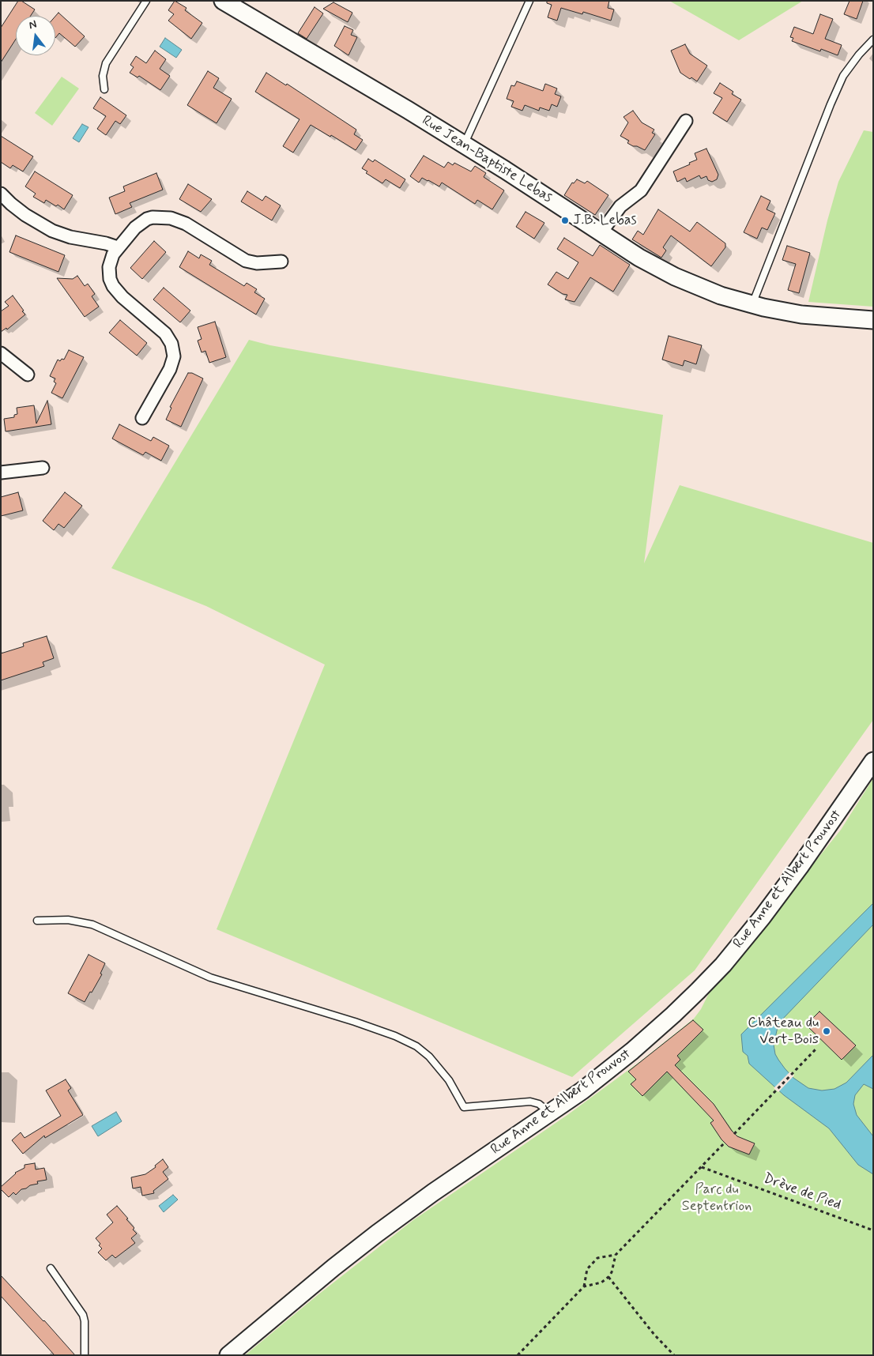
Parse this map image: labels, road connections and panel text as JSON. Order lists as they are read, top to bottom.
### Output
{
  "streets": {
    "street": ["Rue Jean-Baptiste Lebas", "Rue Anne et Albert Prouvost"],
    "path": ["Drève de Pied"]
  },
  "parks": ["Parc du Septentrion"],
  "places": ["J.B. Lebas", "Château du Vert-Bois"],
  "north": "top"
}
